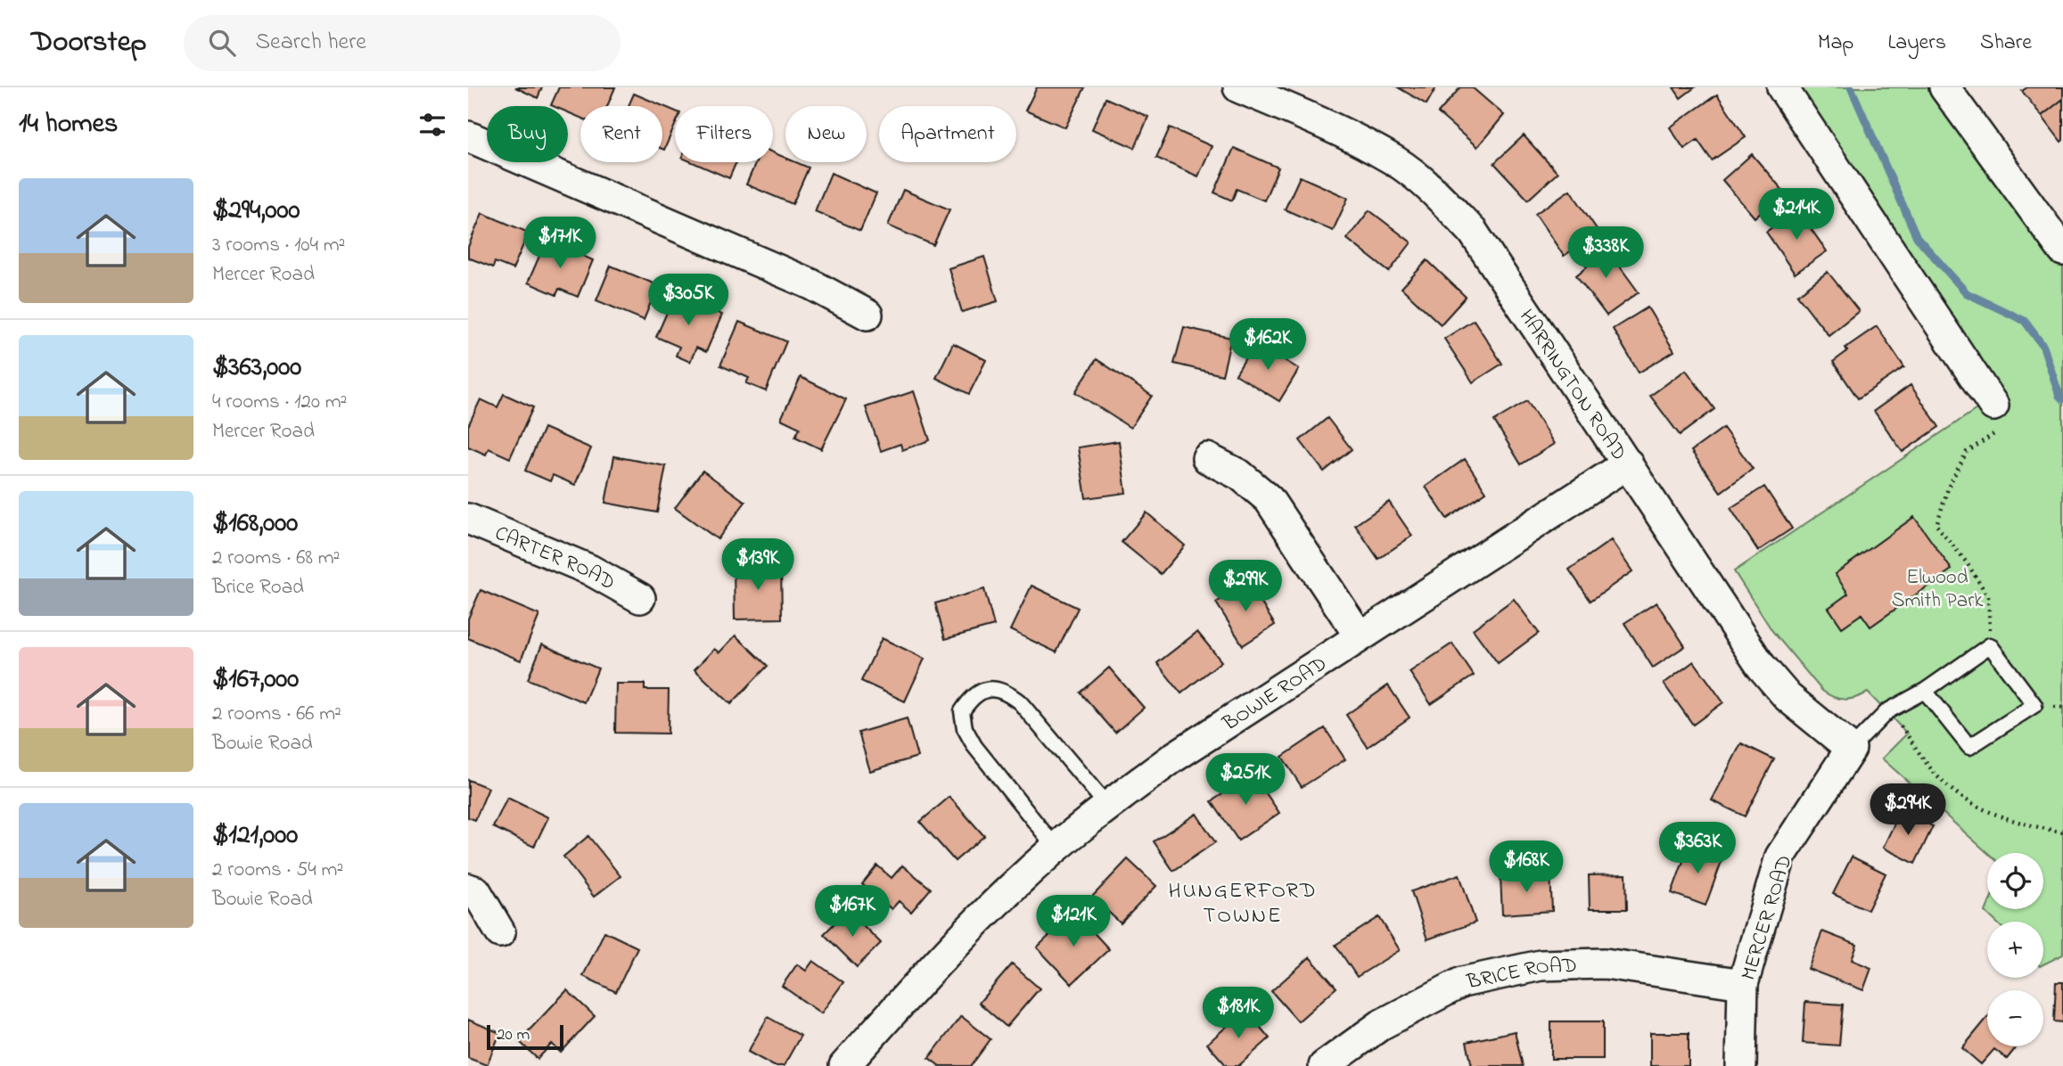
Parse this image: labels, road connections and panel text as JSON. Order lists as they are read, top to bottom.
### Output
{
  "streets": {
    "street": [
      "HARRINGTON ROAD",
      "CARTER ROAD",
      "BOWIE ROAD",
      "MERCER ROAD",
      "BRICE ROAD"
    ]
  },
  "crossings": [
    ["HARRINGTON ROAD", "BOWIE ROAD"],
    ["HARRINGTON ROAD", "MERCER ROAD"],
    ["MERCER ROAD", "BRICE ROAD"]
  ],
  "districts": ["HUNGERFORD TOWNE"],
  "parks": ["Elwood Smith Park"],
  "scale_bar": "20 m",
  "page": {
    "header": "Doorstep",
    "search": "Search here",
    "nav": ["Map", "Layers", "Share"],
    "heading": "14 homes",
    "chip": [
      "Buy",
      "Rent",
      "Filters",
      "New",
      "Apartment"
    ],
    "list": [
      {
        "name": "$294,000",
        "note": "3 rooms · 104 m² · Mercer Road"
      },
      {
        "name": "$363,000",
        "note": "4 rooms · 120 m² · Mercer Road"
      },
      {
        "name": "$168,000",
        "note": "2 rooms · 68 m² · Brice Road"
      },
      {
        "name": "$167,000",
        "note": "2 rooms · 66 m² · Bowie Road"
      },
      {
        "name": "$121,000",
        "note": "2 rooms · 54 m² · Bowie Road"
      }
    ],
    "price": [
      "$214K",
      "$171K",
      "$338K",
      "$305K",
      "$162K",
      "$139K",
      "$299K",
      "$251K",
      "$294K",
      "$363K",
      "$168K",
      "$167K",
      "$121K",
      "$181K"
    ],
    "map_buttons": ["+", "−"],
    "scale": "20 m"
  }
}
